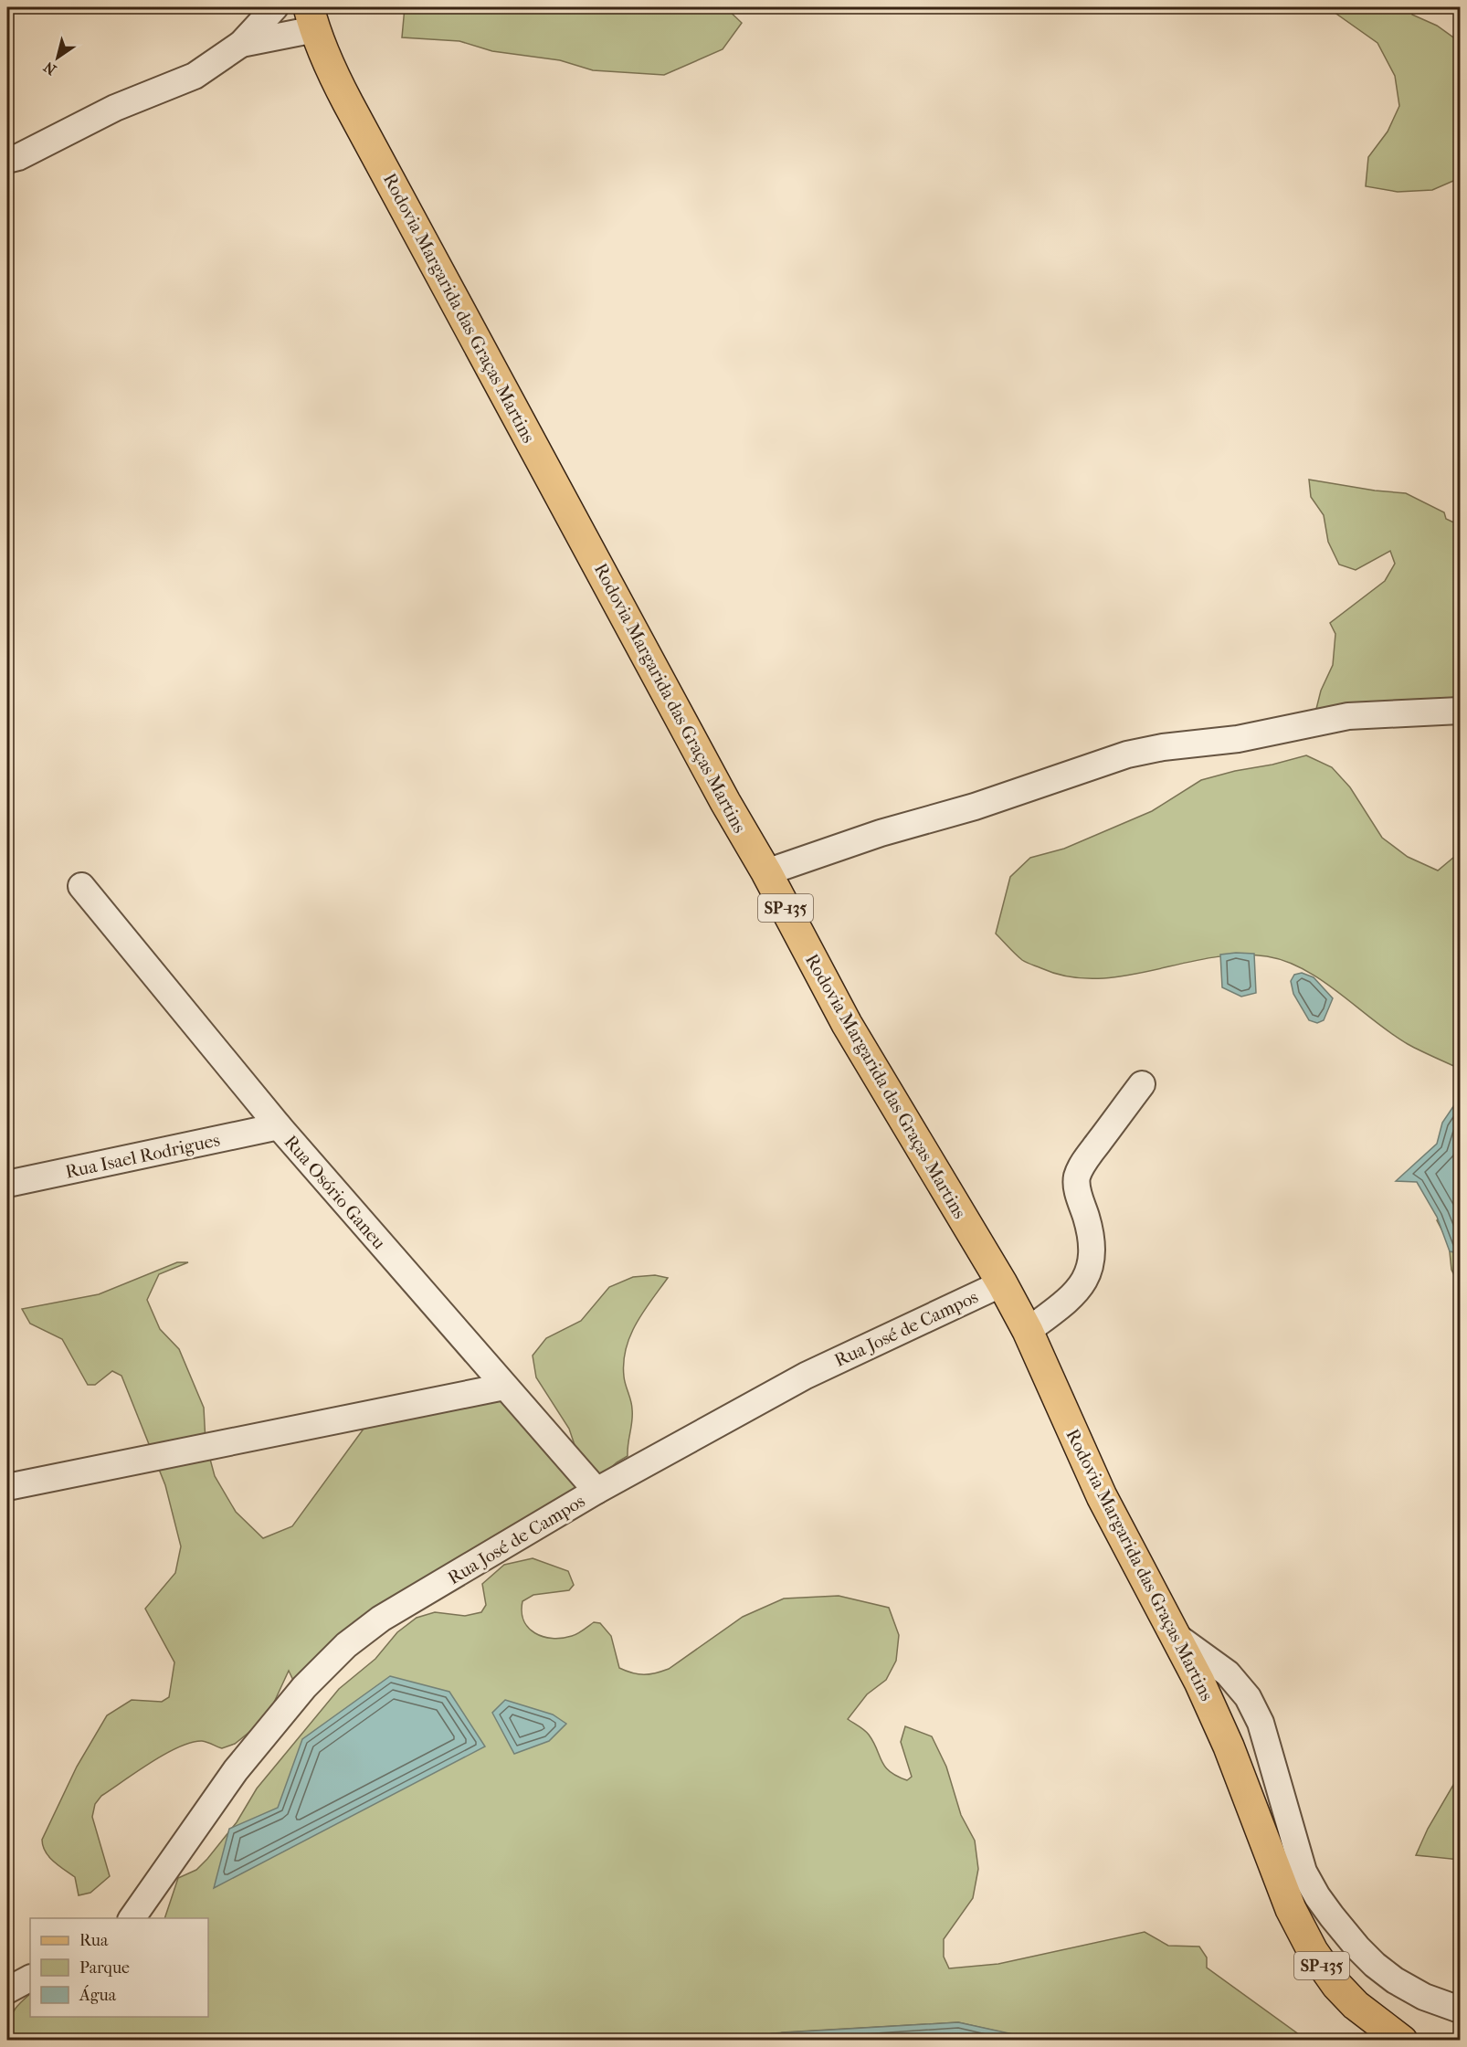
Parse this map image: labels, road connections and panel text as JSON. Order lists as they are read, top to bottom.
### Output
{
  "streets": {
    "main road": ["Rodovia Margarida das Graças Martins", "SP-135"],
    "street": ["Rua Isael Rodrigues", "Rua Osório Ganeu", "Rua José de Campos"]
  },
  "crossings": [
    ["Rodovia Margarida das Graças Martins", "Rua José de Campos"],
    ["Rua Isael Rodrigues", "Rua Osório Ganeu"],
    ["Rua Osório Ganeu", "Rua José de Campos"]
  ],
  "legend": ["Rua", "Parque", "Água"],
  "north": "bottom left"
}
